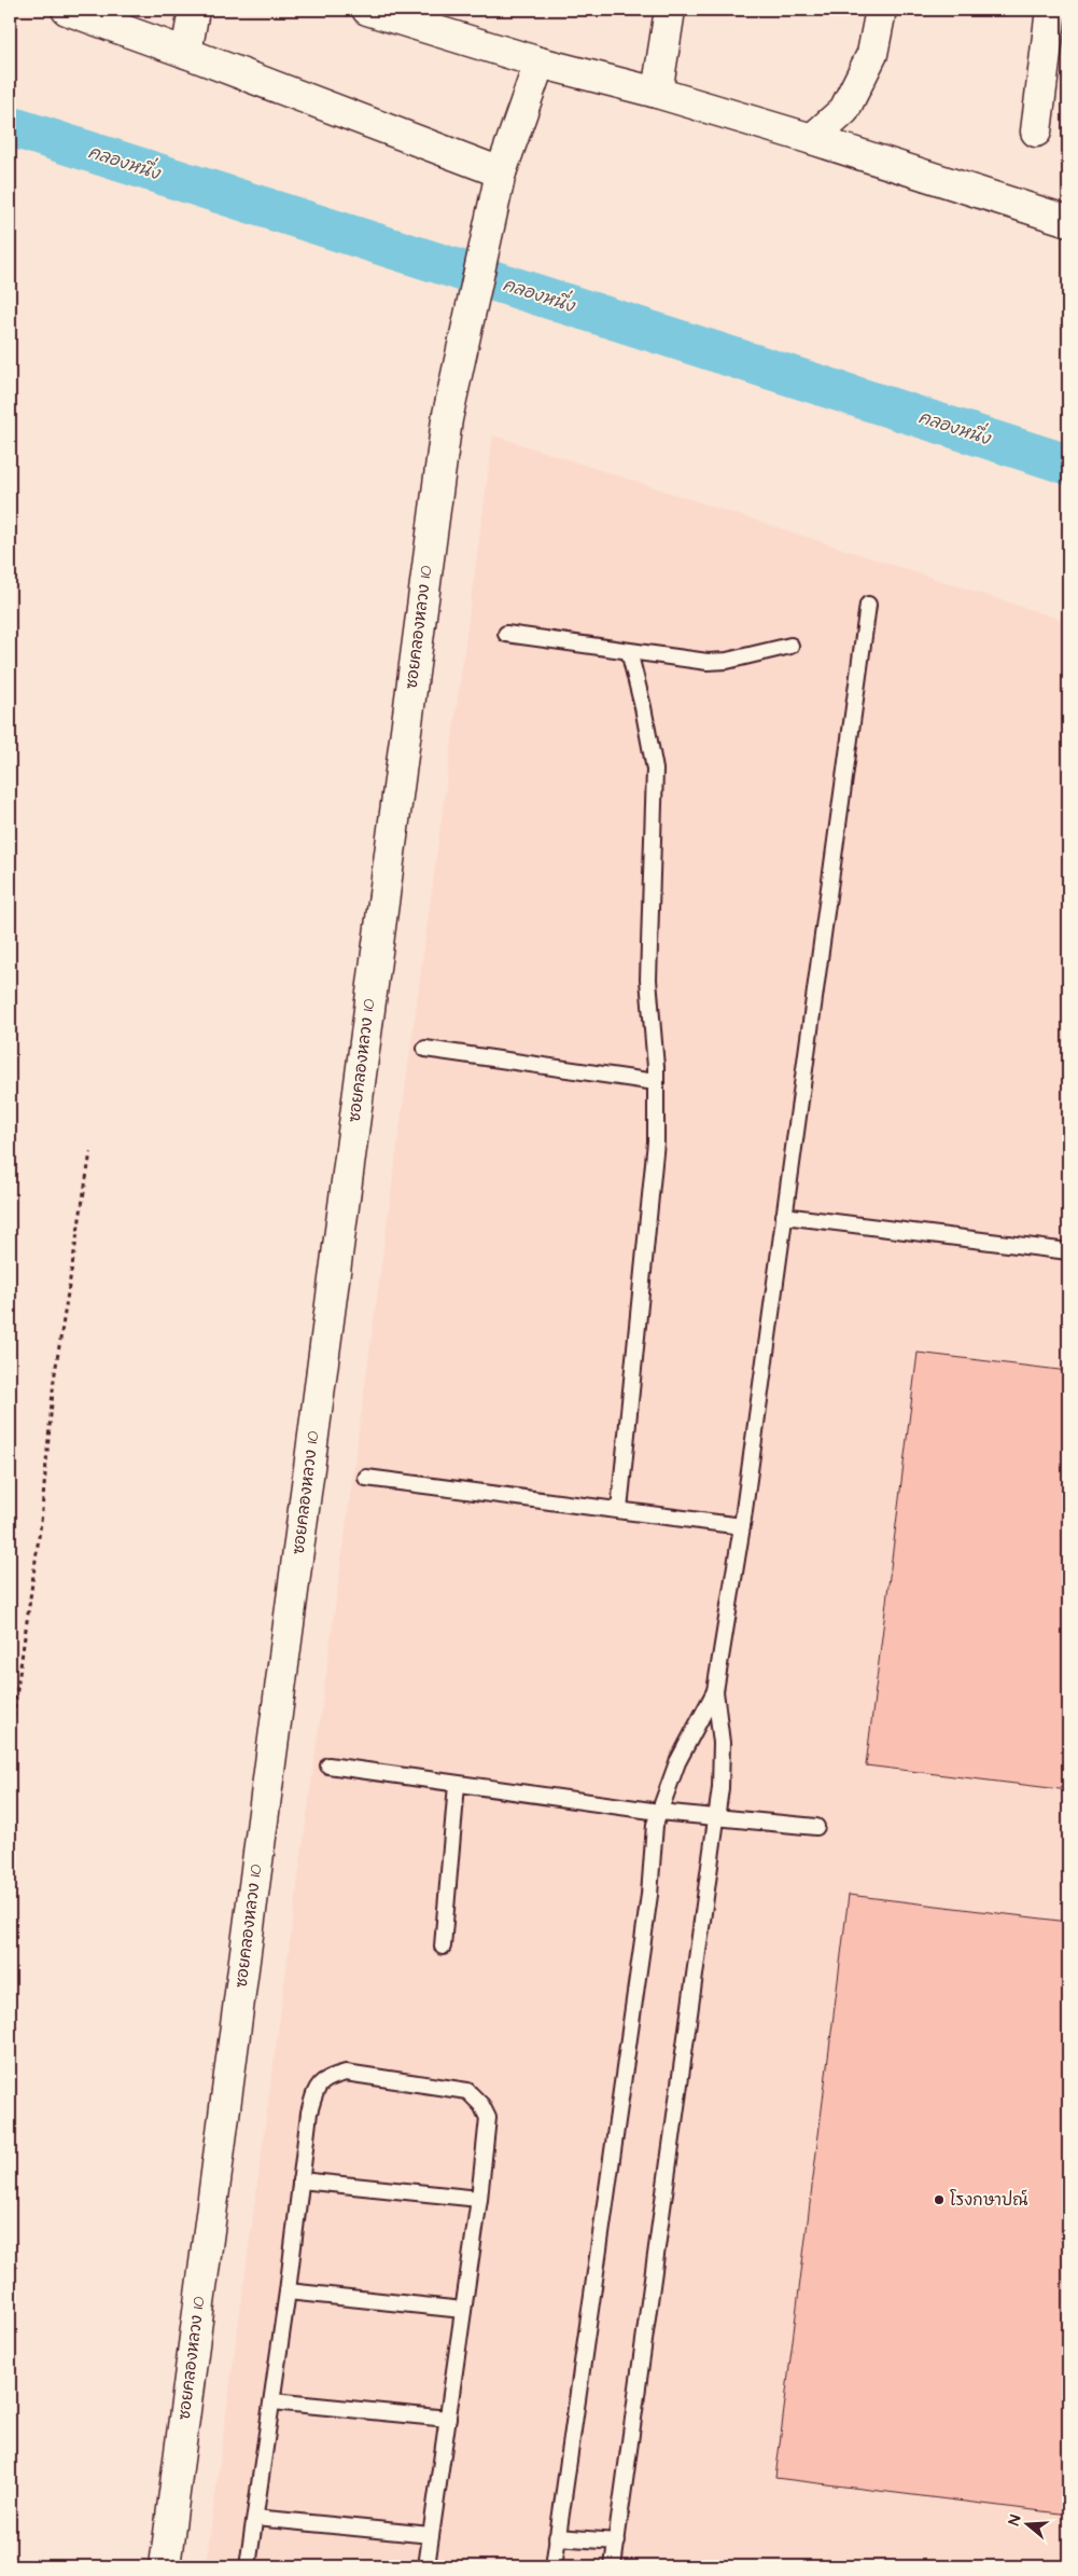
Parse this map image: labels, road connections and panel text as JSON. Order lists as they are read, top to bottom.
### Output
{
  "streets": {
    "street": ["ซอยคลองหลวง 10"]
  },
  "water": ["คลองหนึ่ง"],
  "places": ["โรงกษาปณ์"],
  "north": "left"
}
